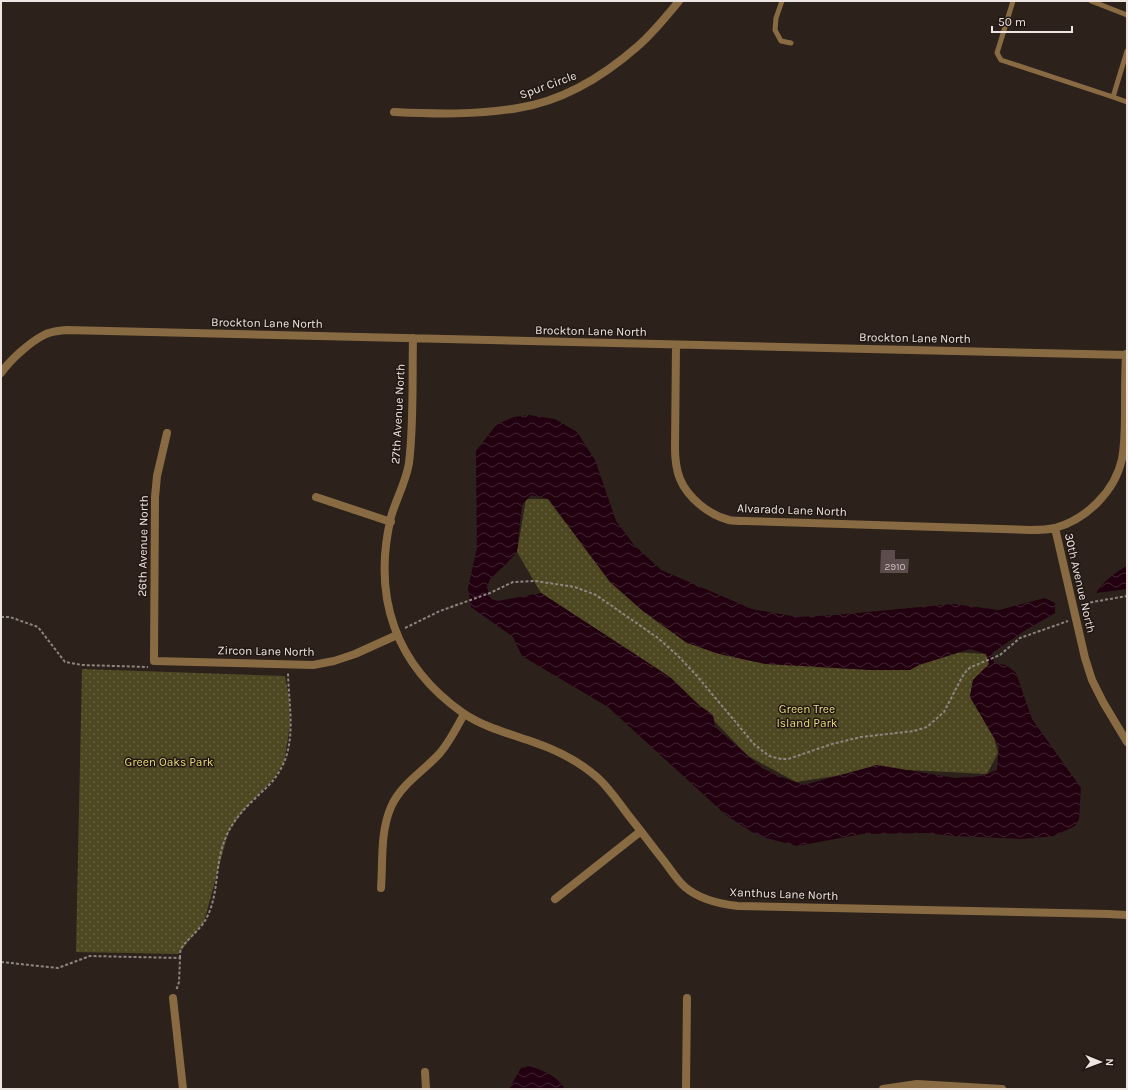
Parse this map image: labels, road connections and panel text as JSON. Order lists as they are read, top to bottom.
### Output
{
  "streets": {
    "street": [
      "Spur Circle",
      "Brockton Lane North",
      "27th Avenue North",
      "Alvarado Lane North",
      "26th Avenue North",
      "30th Avenue North",
      "Zircon Lane North",
      "Xanthus Lane North"
    ]
  },
  "crossings": [
    ["Brockton Lane North", "27th Avenue North"],
    ["Brockton Lane North", "Alvarado Lane North"],
    ["Brockton Lane North", "30th Avenue North"],
    ["27th Avenue North", "Zircon Lane North"],
    ["27th Avenue North", "Xanthus Lane North"],
    ["Alvarado Lane North", "30th Avenue North"],
    ["26th Avenue North", "Zircon Lane North"]
  ],
  "parks": ["Green Tree Island Park", "Green Oaks Park"],
  "house_numbers": ["2910"],
  "scale_bar": "50 m",
  "north": "right"
}
